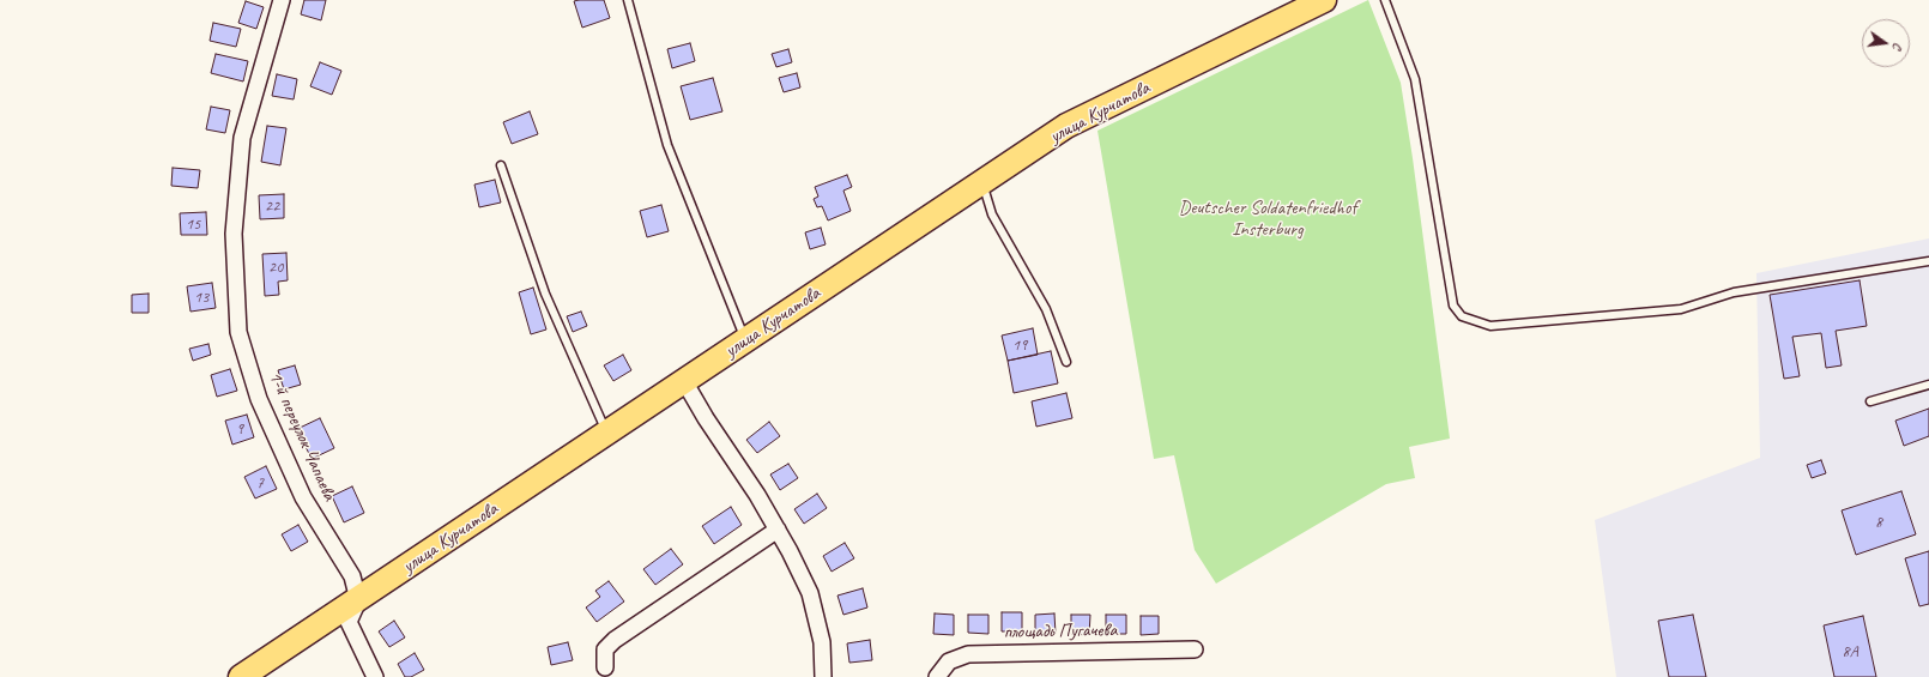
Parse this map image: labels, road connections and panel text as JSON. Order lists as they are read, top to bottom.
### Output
{
  "streets": {
    "main road": ["улица Курчатова"],
    "street": ["1-й переулок Чапаева", "площадь Пугачева"]
  },
  "crossings": [
    ["улица Курчатова", "1-й переулок Чапаева"]
  ],
  "parks": ["Deutscher Soldatenfriedhof Insterburg"],
  "house_numbers": [
    "22",
    "15",
    "20",
    "13",
    "19",
    "9",
    "7",
    "8",
    "8А"
  ],
  "north": "right"
}
